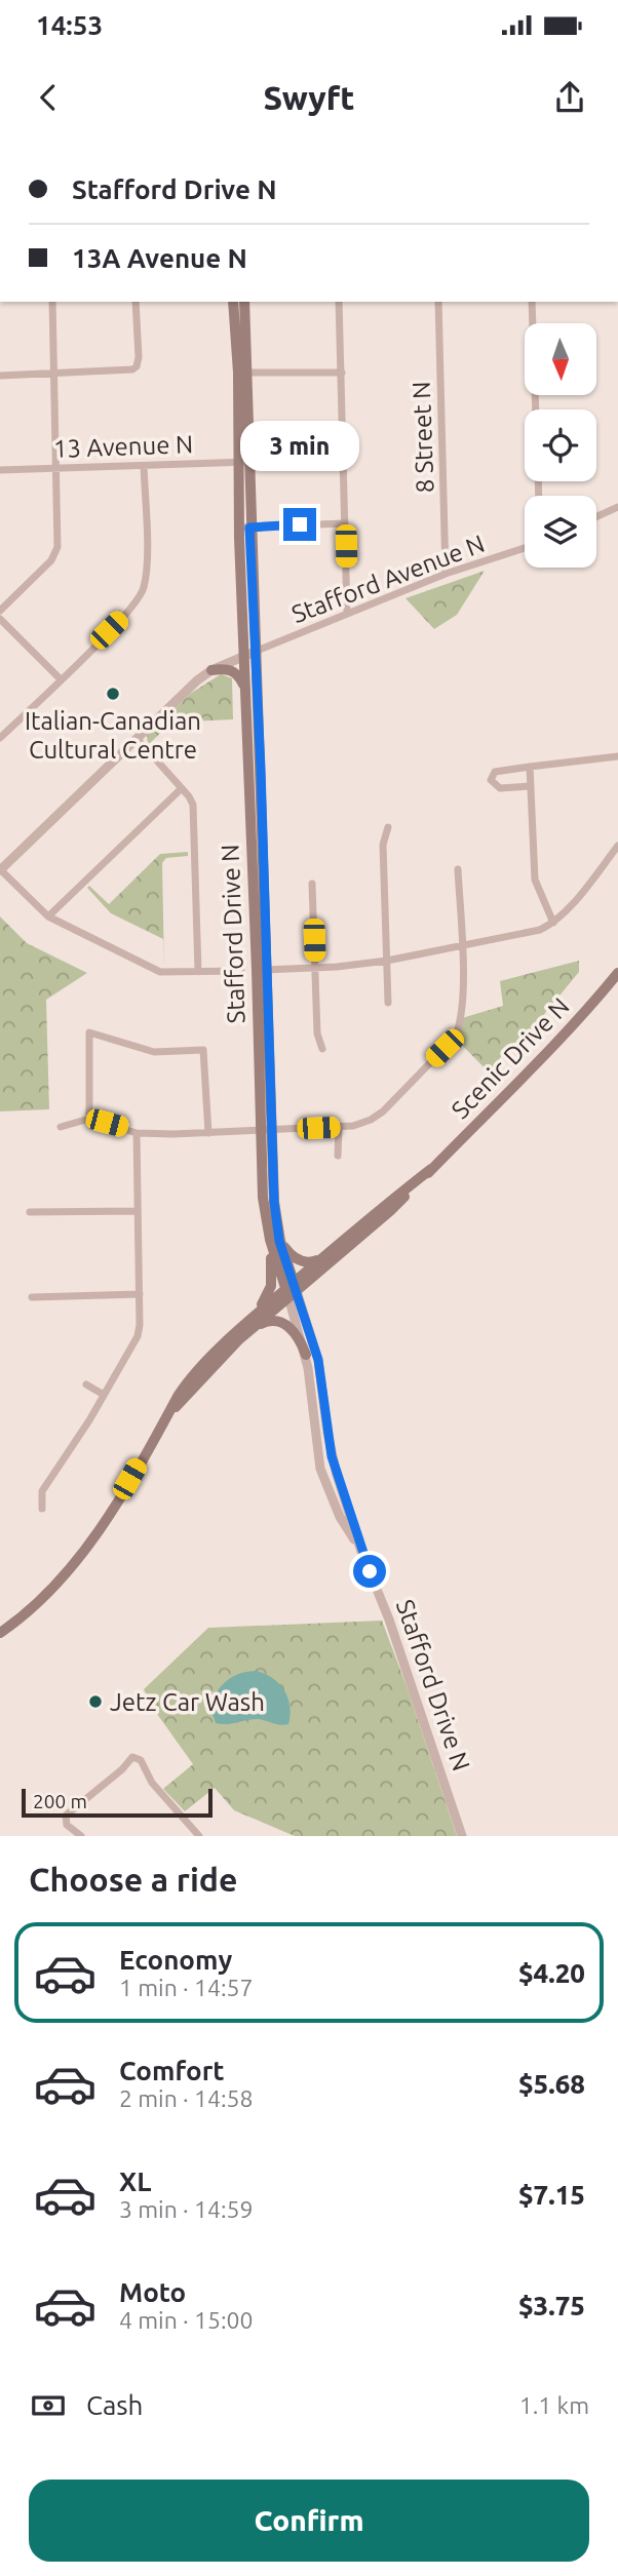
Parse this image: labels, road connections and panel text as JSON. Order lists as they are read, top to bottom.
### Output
{
  "streets": {
    "main road": ["Stafford Drive N", "Scenic Drive N"],
    "street": ["8 Street N", "13 Avenue N", "Stafford Avenue N"]
  },
  "crossings": [
    ["8 Street N", "Stafford Avenue N"],
    ["13 Avenue N", "Stafford Drive N"],
    ["Stafford Avenue N", "Stafford Drive N"],
    ["Stafford Drive N", "Scenic Drive N"]
  ],
  "places": ["Italian-Canadian Cultural Centre", "Jetz Car Wash"],
  "scale_bar": "200 m",
  "north": "bottom",
  "page": {
    "status": "14:53",
    "header": "Swyft",
    "banner": ["Stafford Drive N", "13A Avenue N"],
    "bubble": "3 min",
    "scale": "200 m",
    "heading": "Choose a ride",
    "list": [
      {
        "name": "Economy",
        "note": "1 min · 14:57",
        "value": "$4.20"
      },
      {
        "name": "Comfort",
        "note": "2 min · 14:58",
        "value": "$5.68"
      },
      {
        "name": "XL",
        "note": "3 min · 14:59",
        "value": "$7.15"
      },
      {
        "name": "Moto",
        "note": "4 min · 15:00",
        "value": "$3.75"
      }
    ],
    "pay": ["Cash", "1.1 km"],
    "buttons": "Confirm"
  }
}
